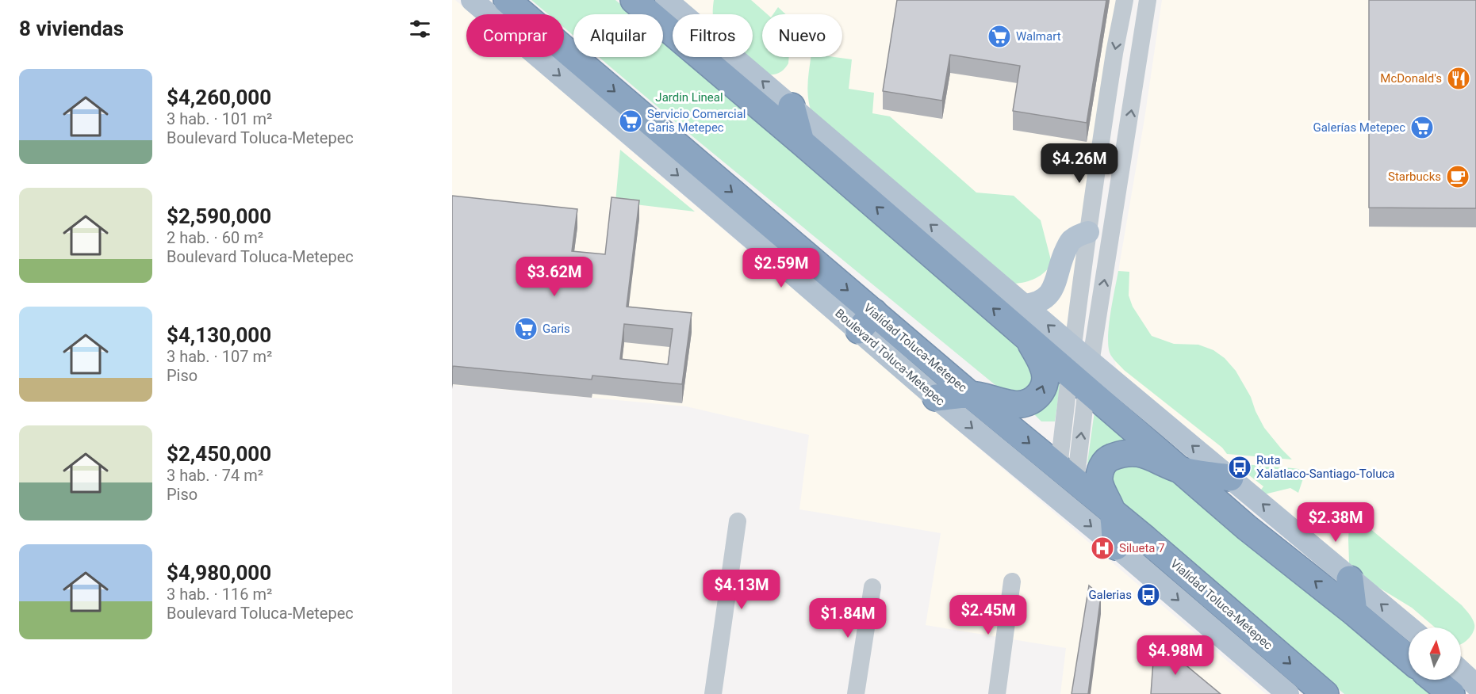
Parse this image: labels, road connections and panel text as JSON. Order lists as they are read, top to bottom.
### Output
{
  "streets": {
    "highway": ["Vialidad Toluca-Metepec"],
    "main road": ["Boulevard Toluca-Metepec"]
  },
  "crossings": [
    ["Vialidad Toluca-Metepec", "Boulevard Toluca-Metepec"]
  ],
  "parks": ["Jardin Lineal"],
  "places": {
    "supermarket": [
      "Walmart",
      "Servicio Comercial Garis Metepec",
      "Galerías Metepec",
      "Garis"
    ],
    "restaurant": ["McDonald's"],
    "cafe": ["Starbucks"],
    "bus stop": ["Ruta Xalatlaco-Santiago-Toluca", "Galerias"],
    "hospital": ["Silueta 7"]
  },
  "north": "top",
  "page": {
    "heading": "8 viviendas",
    "chip": [
      "Comprar",
      "Alquilar",
      "Filtros",
      "Nuevo"
    ],
    "list": [
      {
        "name": "$4,260,000",
        "note": "3 hab. · 101 m² · Boulevard Toluca-Metepec"
      },
      {
        "name": "$2,590,000",
        "note": "2 hab. · 60 m² · Boulevard Toluca-Metepec"
      },
      {
        "name": "$4,130,000",
        "note": "3 hab. · 107 m² · Piso"
      },
      {
        "name": "$2,450,000",
        "note": "3 hab. · 74 m² · Piso"
      },
      {
        "name": "$4,980,000",
        "note": "3 hab. · 116 m² · Boulevard Toluca-Metepec"
      }
    ],
    "price": [
      "$4.26M",
      "$2.59M",
      "$3.62M",
      "$2.38M",
      "$4.13M",
      "$2.45M",
      "$1.84M",
      "$4.98M"
    ]
  }
}
